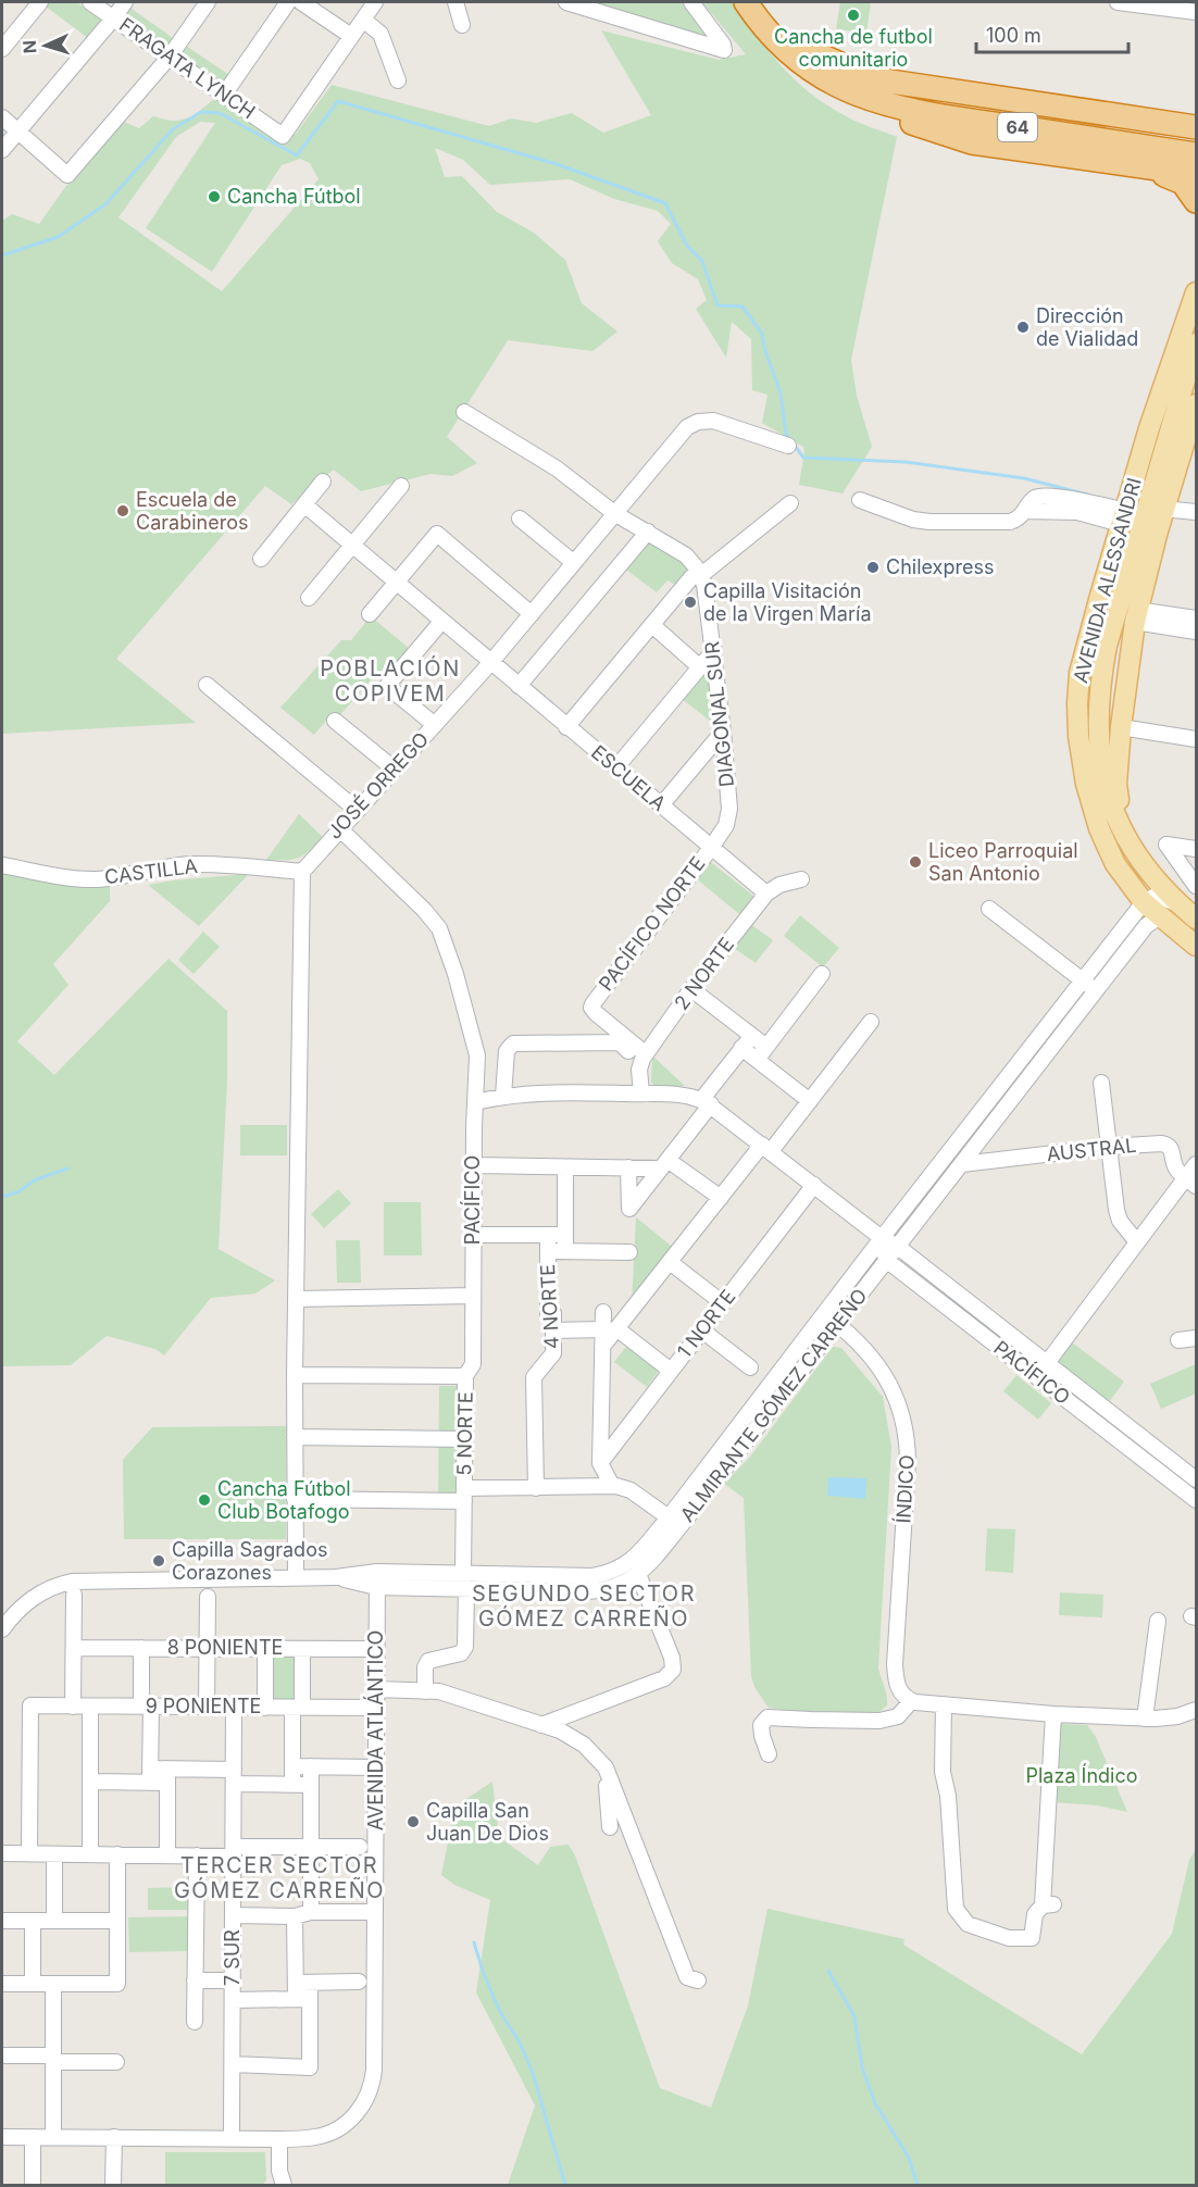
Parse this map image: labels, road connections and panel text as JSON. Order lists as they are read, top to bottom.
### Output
{
  "streets": {
    "highway": ["64"],
    "main road": ["AVENIDA ALESSANDRI"],
    "street": [
      "FRAGATA LYNCH",
      "DIAGONAL SUR",
      "ESCUELA",
      "JOSÉ ORREGO",
      "CASTILLA",
      "PACÍFICO NORTE",
      "2 NORTE",
      "AUSTRAL",
      "PACÍFICO",
      "4 NORTE",
      "1 NORTE",
      "ALMIRANTE GÓMEZ CARREÑO",
      "5 NORTE",
      "ÍNDICO",
      "8 PONIENTE",
      "9 PONIENTE",
      "AVENIDA ATLÁNTICO",
      "7 SUR"
    ]
  },
  "crossings": [
    ["AVENIDA ALESSANDRI", "ALMIRANTE GÓMEZ CARREÑO"],
    ["DIAGONAL SUR", "ESCUELA"],
    ["DIAGONAL SUR", "PACÍFICO NORTE"],
    ["ESCUELA", "JOSÉ ORREGO"],
    ["ESCUELA", "PACÍFICO NORTE"],
    ["ESCUELA", "2 NORTE"],
    ["JOSÉ ORREGO", "CASTILLA"],
    ["PACÍFICO NORTE", "2 NORTE"],
    ["AUSTRAL", "ALMIRANTE GÓMEZ CARREÑO"],
    ["PACÍFICO", "1 NORTE"],
    ["PACÍFICO", "ALMIRANTE GÓMEZ CARREÑO"],
    ["PACÍFICO", "5 NORTE"],
    ["ALMIRANTE GÓMEZ CARREÑO", "5 NORTE"],
    ["ALMIRANTE GÓMEZ CARREÑO", "ÍNDICO"],
    ["ALMIRANTE GÓMEZ CARREÑO", "AVENIDA ATLÁNTICO"],
    ["8 PONIENTE", "AVENIDA ATLÁNTICO"],
    ["9 PONIENTE", "AVENIDA ATLÁNTICO"],
    ["9 PONIENTE", "7 SUR"]
  ],
  "districts": ["POBLACIÓN COPIVEM", "SEGUNDO SECTOR GÓMEZ CARREÑO", "TERCER SECTOR GÓMEZ CARREÑO"],
  "parks": ["Plaza Índico"],
  "places": [
    "Cancha de futbol comunitario",
    "Cancha Fútbol",
    "Dirección de Vialidad",
    "Escuela de Carabineros",
    "Chilexpress",
    "Capilla Visitación de la Virgen María",
    "Liceo Parroquial San Antonio",
    "Cancha Fútbol Club Botafogo",
    "Capilla Sagrados Corazones",
    "Capilla San Juan De Dios"
  ],
  "scale_bar": "100 m",
  "north": "left"
}
